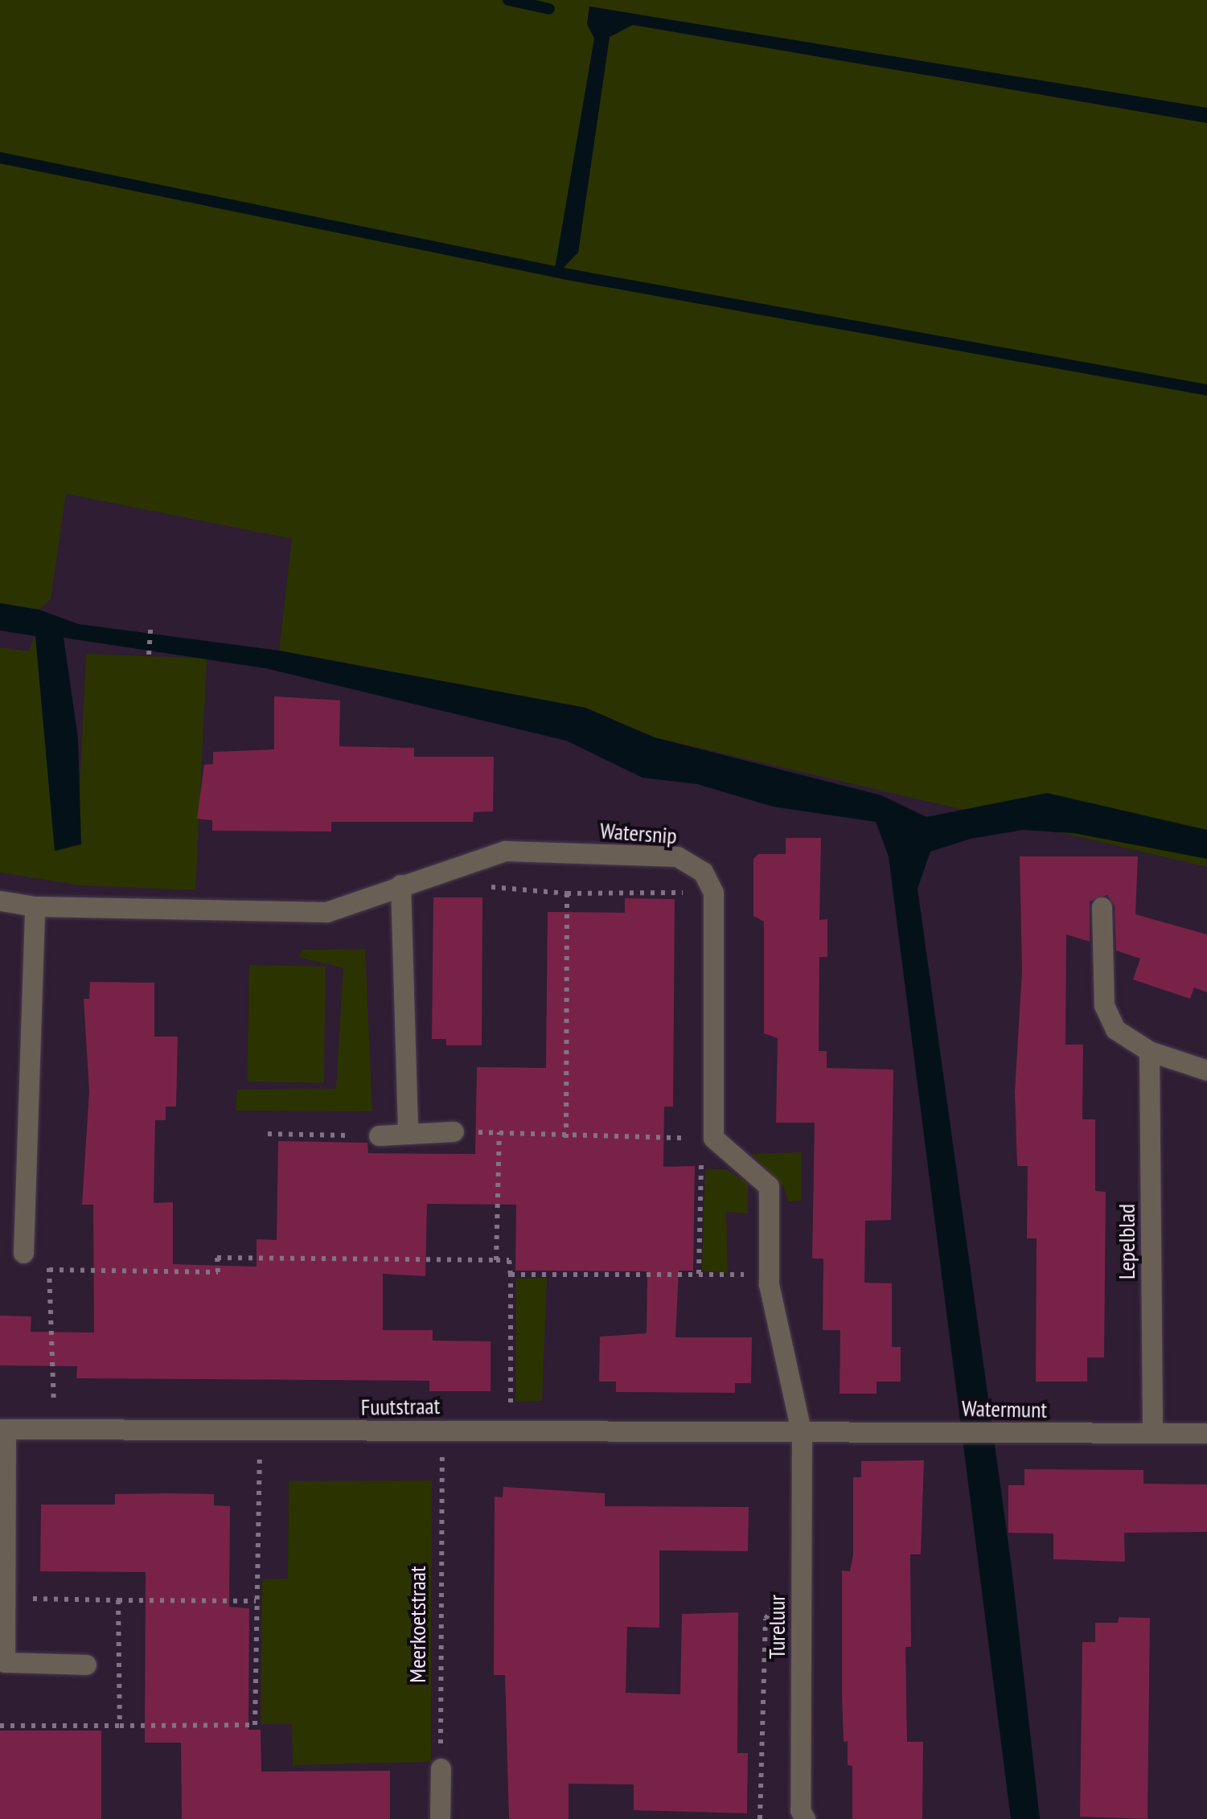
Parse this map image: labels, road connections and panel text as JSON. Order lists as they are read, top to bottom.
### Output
{
  "streets": {
    "street": [
      "Watersnip",
      "Lepelblad",
      "Fuutstraat",
      "Watermunt",
      "Tureluur"
    ],
    "path": ["Meerkoetstraat"]
  },
  "crossings": [
    ["Lepelblad", "Watermunt"],
    ["Fuutstraat", "Watermunt"],
    ["Fuutstraat", "Meerkoetstraat"],
    ["Fuutstraat", "Tureluur"],
    ["Watermunt", "Tureluur"]
  ]
}
